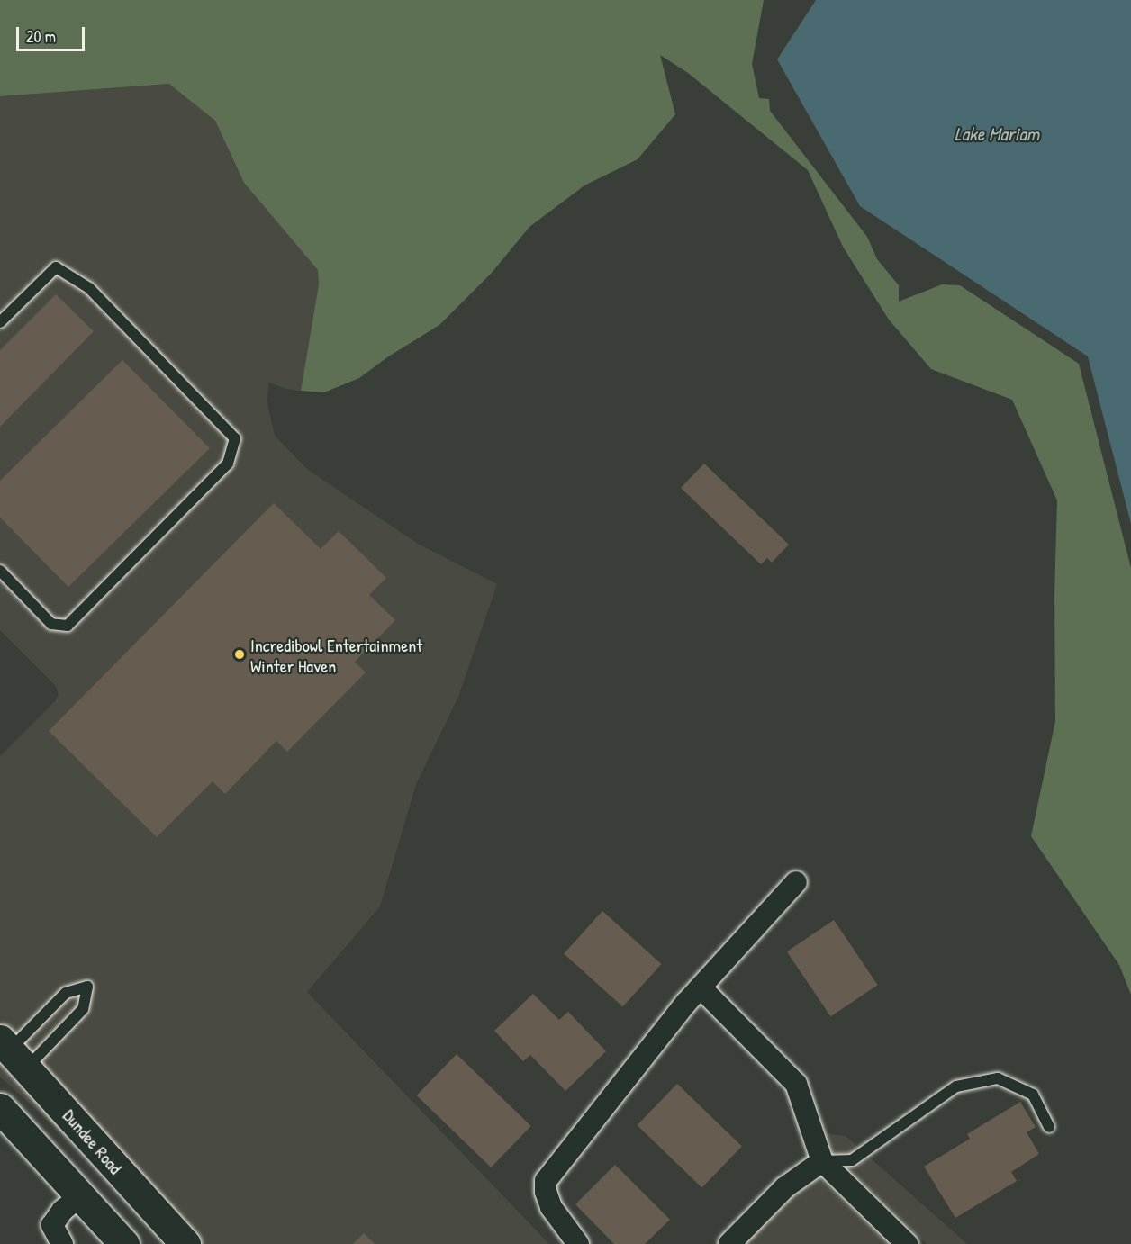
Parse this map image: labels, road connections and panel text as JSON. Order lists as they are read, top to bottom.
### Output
{
  "streets": {
    "main road": ["Dundee Road"]
  },
  "water": ["Lake Mariam"],
  "places": ["Incredibowl Entertainment Winter Haven"],
  "scale_bar": "20 m"
}
